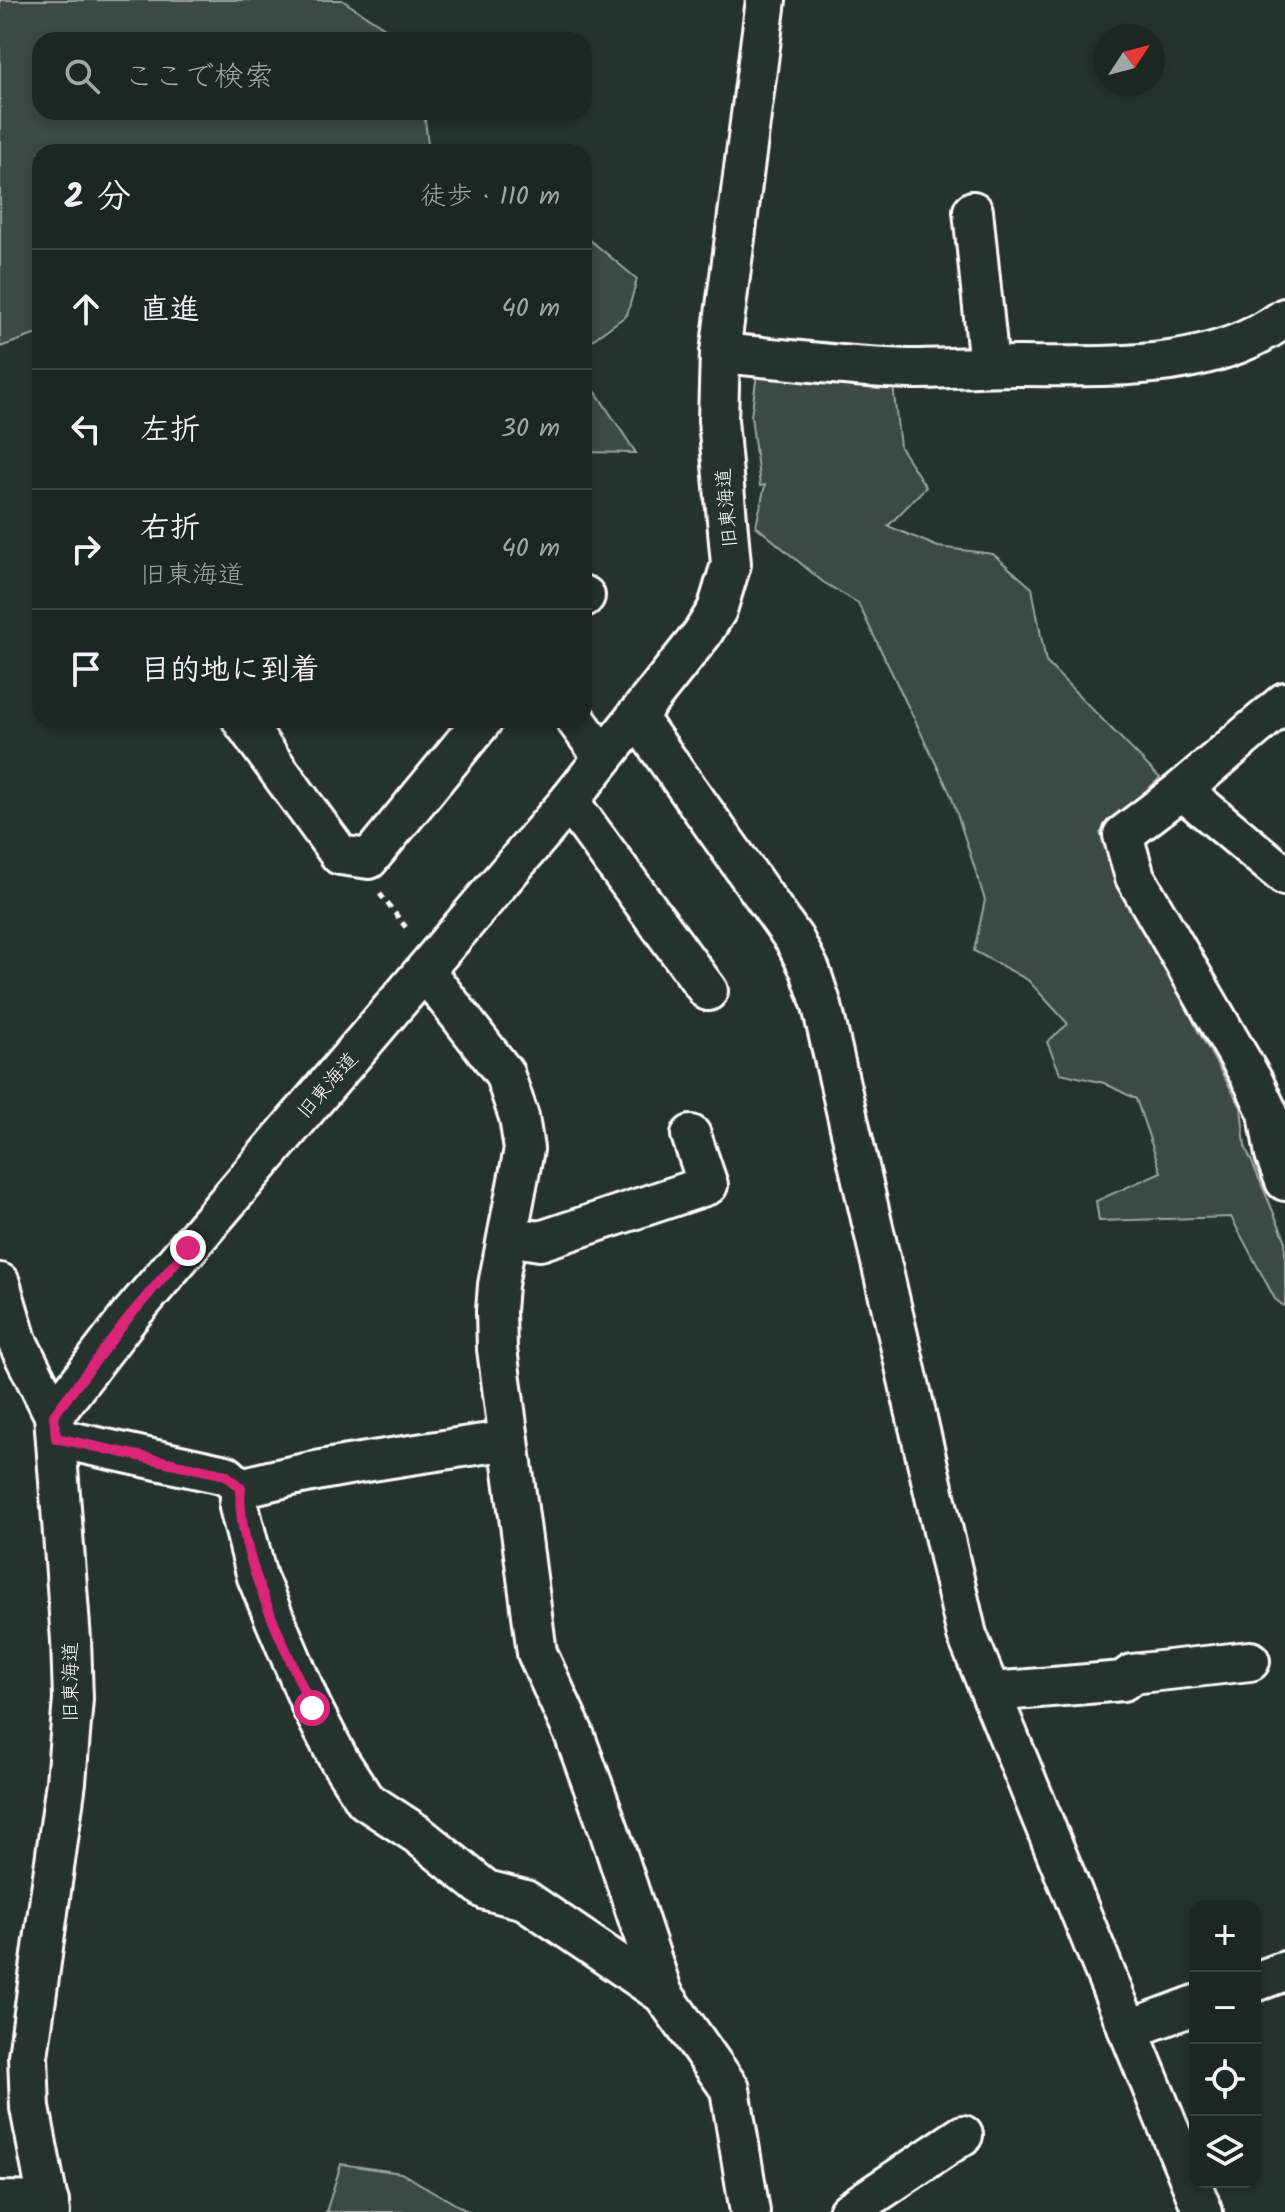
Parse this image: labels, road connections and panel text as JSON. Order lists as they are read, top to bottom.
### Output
{
  "streets": {
    "street": ["旧東海道"]
  },
  "north": "top right",
  "page": {
    "search": "ここで検索",
    "heading": ["2 分", "徒歩 · 110 m"],
    "list": [
      ["直進", "40 m"],
      ["左折", "30 m"],
      ["右折", "旧東海道", "40 m"],
      "目的地に到着"
    ],
    "map_buttons": ["+", "−"]
  }
}
